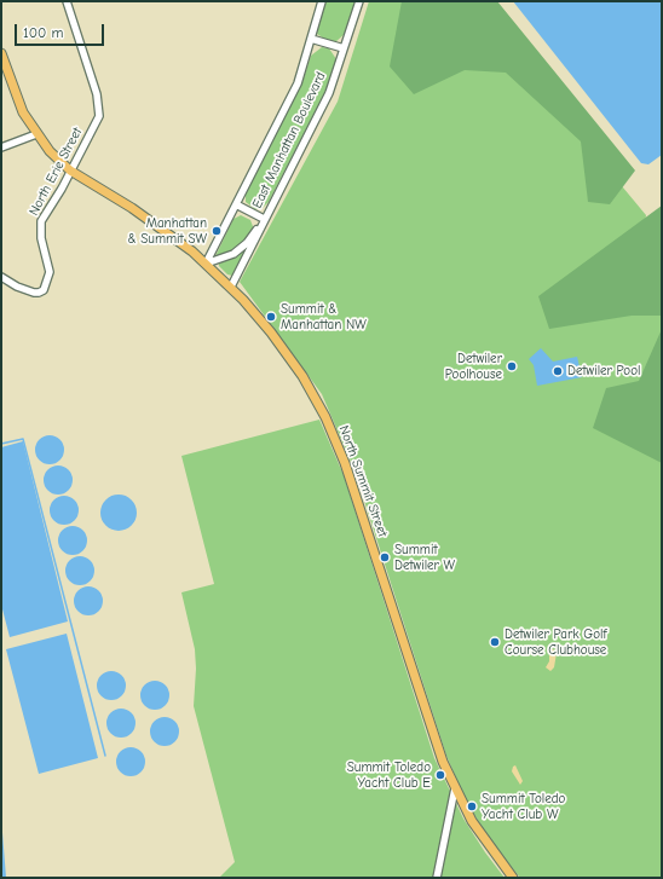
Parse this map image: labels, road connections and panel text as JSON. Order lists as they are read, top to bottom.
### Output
{
  "streets": {
    "main road": ["North Summit Street"],
    "street": ["East Manhattan Boulevard", "North Erie Street"]
  },
  "crossings": [
    ["East Manhattan Boulevard", "North Summit Street"],
    ["North Erie Street", "North Summit Street"]
  ],
  "places": [
    "Manhattan & Summit SW",
    "Summit & Manhattan NW",
    "Detwiler Poolhouse",
    "Detwiler Pool",
    "Summit Detwiler W",
    "Detwiler Park Golf Course Clubhouse",
    "Summit Toledo Yacht Club E",
    "Summit Toledo Yacht Club W"
  ],
  "scale_bar": "100 m"
}
